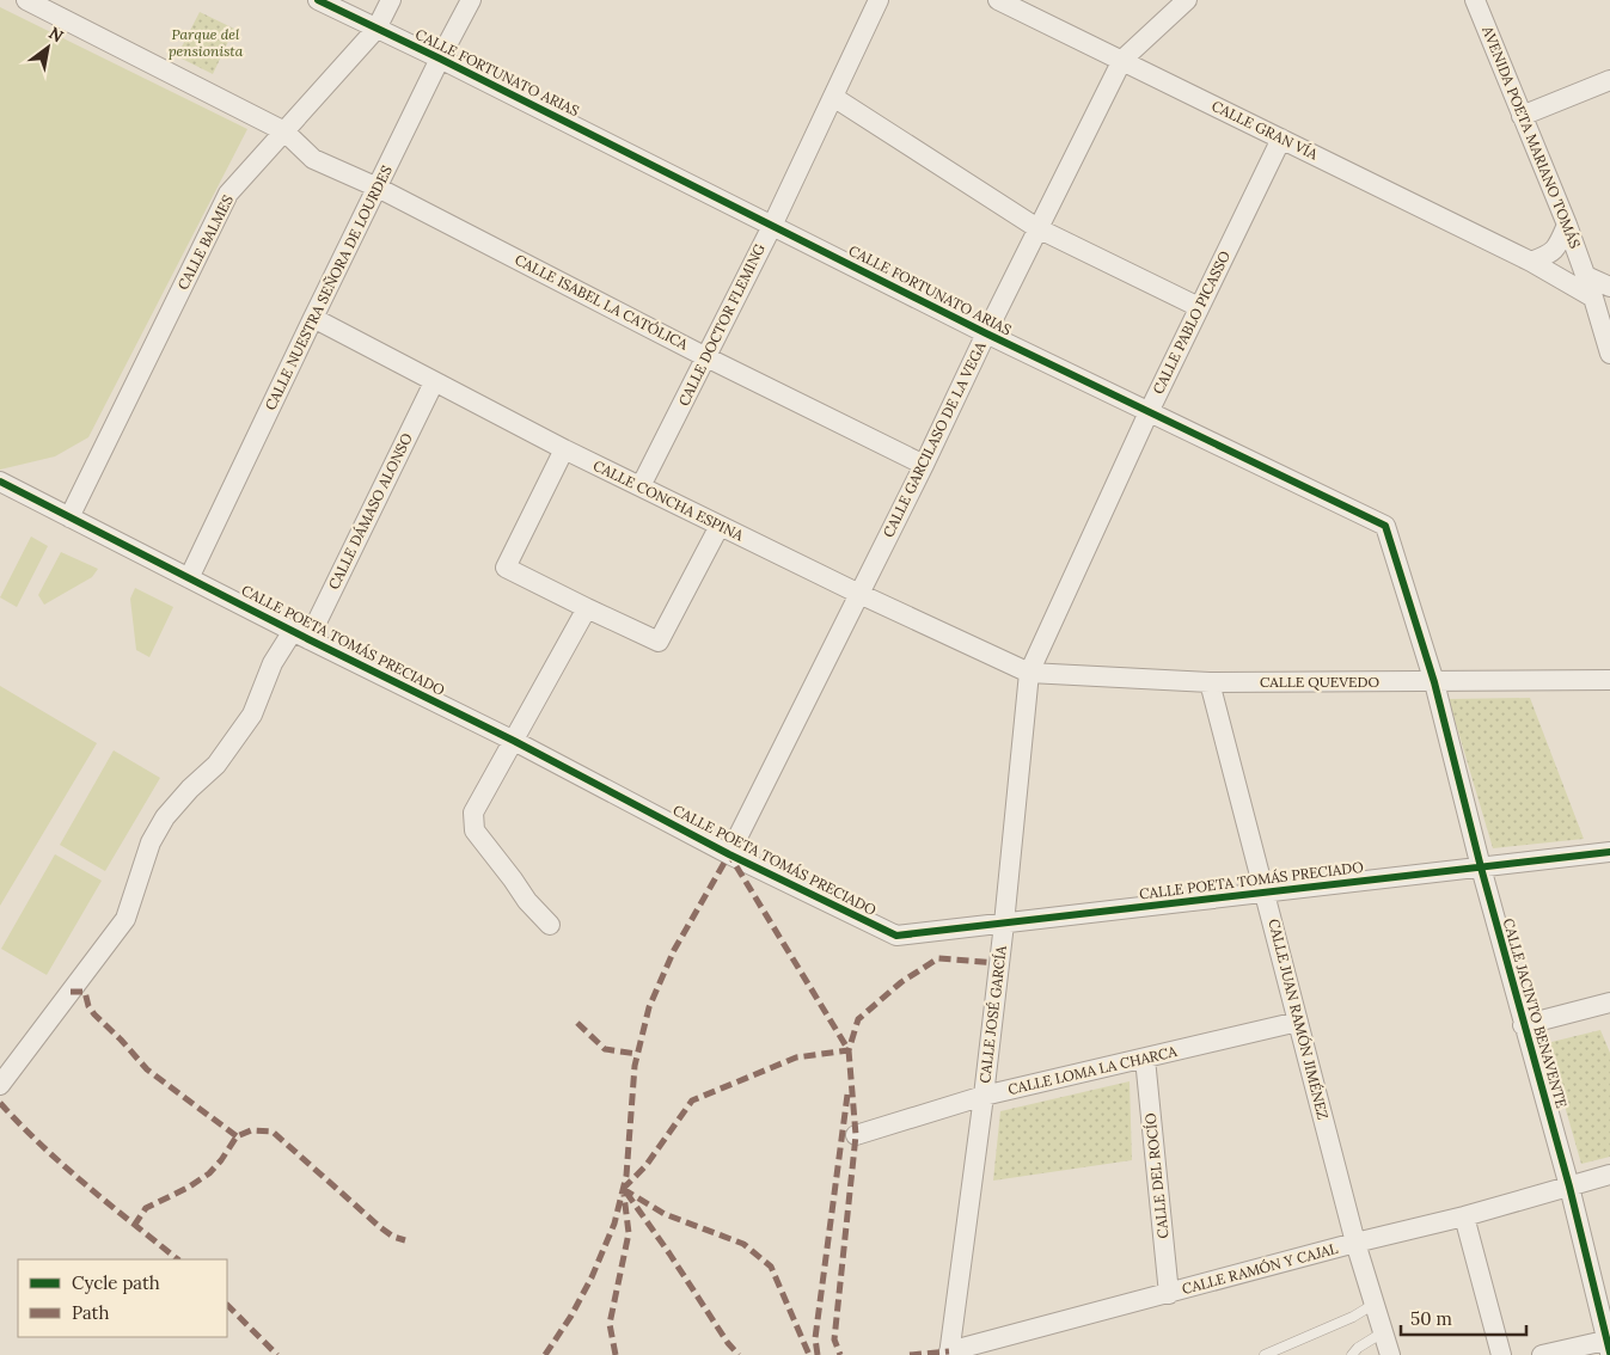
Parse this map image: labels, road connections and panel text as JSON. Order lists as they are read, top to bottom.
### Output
{
  "streets": {
    "street": [
      "CALLE FORTUNATO ARIAS",
      "CALLE GRAN VÍA",
      "AVENIDA POETA MARIANO TOMÁS",
      "CALLE BALMES",
      "CALLE NUESTRA SEÑORA DE LOURDES",
      "CALLE ISABEL LA CATÓLICA",
      "CALLE PABLO PICASSO",
      "CALLE DOCTOR FLEMING",
      "CALLE GARCILASO DE LA VEGA",
      "CALLE CONCHA ESPINA",
      "CALLE DÁMASO ALONSO",
      "CALLE POETA TOMÁS PRECIADO",
      "CALLE QUEVEDO",
      "CALLE JACINTO BENAVENTE",
      "CALLE JOSÉ GARCÍA",
      "CALLE JUAN RAMÓN JIMÉNEZ",
      "CALLE LOMA LA CHARCA",
      "CALLE DEL ROCÍO",
      "CALLE RAMÓN Y CAJAL"
    ]
  },
  "crossings": [
    ["CALLE FORTUNATO ARIAS", "CALLE BALMES"],
    ["CALLE FORTUNATO ARIAS", "CALLE NUESTRA SEÑORA DE LOURDES"],
    ["CALLE FORTUNATO ARIAS", "CALLE PABLO PICASSO"],
    ["CALLE FORTUNATO ARIAS", "CALLE DOCTOR FLEMING"],
    ["CALLE FORTUNATO ARIAS", "CALLE GARCILASO DE LA VEGA"],
    ["CALLE FORTUNATO ARIAS", "CALLE QUEVEDO"],
    ["CALLE FORTUNATO ARIAS", "CALLE JACINTO BENAVENTE"],
    ["CALLE GRAN VÍA", "AVENIDA POETA MARIANO TOMÁS"],
    ["CALLE GRAN VÍA", "CALLE PABLO PICASSO"],
    ["CALLE GRAN VÍA", "CALLE GARCILASO DE LA VEGA"],
    ["CALLE BALMES", "CALLE ISABEL LA CATÓLICA"],
    ["CALLE BALMES", "CALLE POETA TOMÁS PRECIADO"],
    ["CALLE NUESTRA SEÑORA DE LOURDES", "CALLE ISABEL LA CATÓLICA"],
    ["CALLE NUESTRA SEÑORA DE LOURDES", "CALLE CONCHA ESPINA"],
    ["CALLE NUESTRA SEÑORA DE LOURDES", "CALLE POETA TOMÁS PRECIADO"],
    ["CALLE ISABEL LA CATÓLICA", "CALLE DOCTOR FLEMING"],
    ["CALLE ISABEL LA CATÓLICA", "CALLE GARCILASO DE LA VEGA"],
    ["CALLE PABLO PICASSO", "CALLE CONCHA ESPINA"],
    ["CALLE PABLO PICASSO", "CALLE QUEVEDO"],
    ["CALLE PABLO PICASSO", "CALLE JOSÉ GARCÍA"],
    ["CALLE DOCTOR FLEMING", "CALLE CONCHA ESPINA"],
    ["CALLE GARCILASO DE LA VEGA", "CALLE CONCHA ESPINA"],
    ["CALLE GARCILASO DE LA VEGA", "CALLE POETA TOMÁS PRECIADO"],
    ["CALLE CONCHA ESPINA", "CALLE DÁMASO ALONSO"],
    ["CALLE CONCHA ESPINA", "CALLE QUEVEDO"],
    ["CALLE CONCHA ESPINA", "CALLE JOSÉ GARCÍA"],
    ["CALLE DÁMASO ALONSO", "CALLE POETA TOMÁS PRECIADO"],
    ["CALLE POETA TOMÁS PRECIADO", "CALLE JACINTO BENAVENTE"],
    ["CALLE POETA TOMÁS PRECIADO", "CALLE JOSÉ GARCÍA"],
    ["CALLE POETA TOMÁS PRECIADO", "CALLE JUAN RAMÓN JIMÉNEZ"],
    ["CALLE QUEVEDO", "CALLE JACINTO BENAVENTE"],
    ["CALLE QUEVEDO", "CALLE JOSÉ GARCÍA"],
    ["CALLE QUEVEDO", "CALLE JUAN RAMÓN JIMÉNEZ"],
    ["CALLE JACINTO BENAVENTE", "CALLE RAMÓN Y CAJAL"],
    ["CALLE JOSÉ GARCÍA", "CALLE LOMA LA CHARCA"],
    ["CALLE JOSÉ GARCÍA", "CALLE RAMÓN Y CAJAL"],
    ["CALLE JUAN RAMÓN JIMÉNEZ", "CALLE LOMA LA CHARCA"],
    ["CALLE JUAN RAMÓN JIMÉNEZ", "CALLE RAMÓN Y CAJAL"],
    ["CALLE LOMA LA CHARCA", "CALLE DEL ROCÍO"],
    ["CALLE DEL ROCÍO", "CALLE RAMÓN Y CAJAL"]
  ],
  "parks": ["Parque del pensionista"],
  "legend": ["Cycle path", "Path"],
  "scale_bar": "50 m",
  "north": "top right"
}
